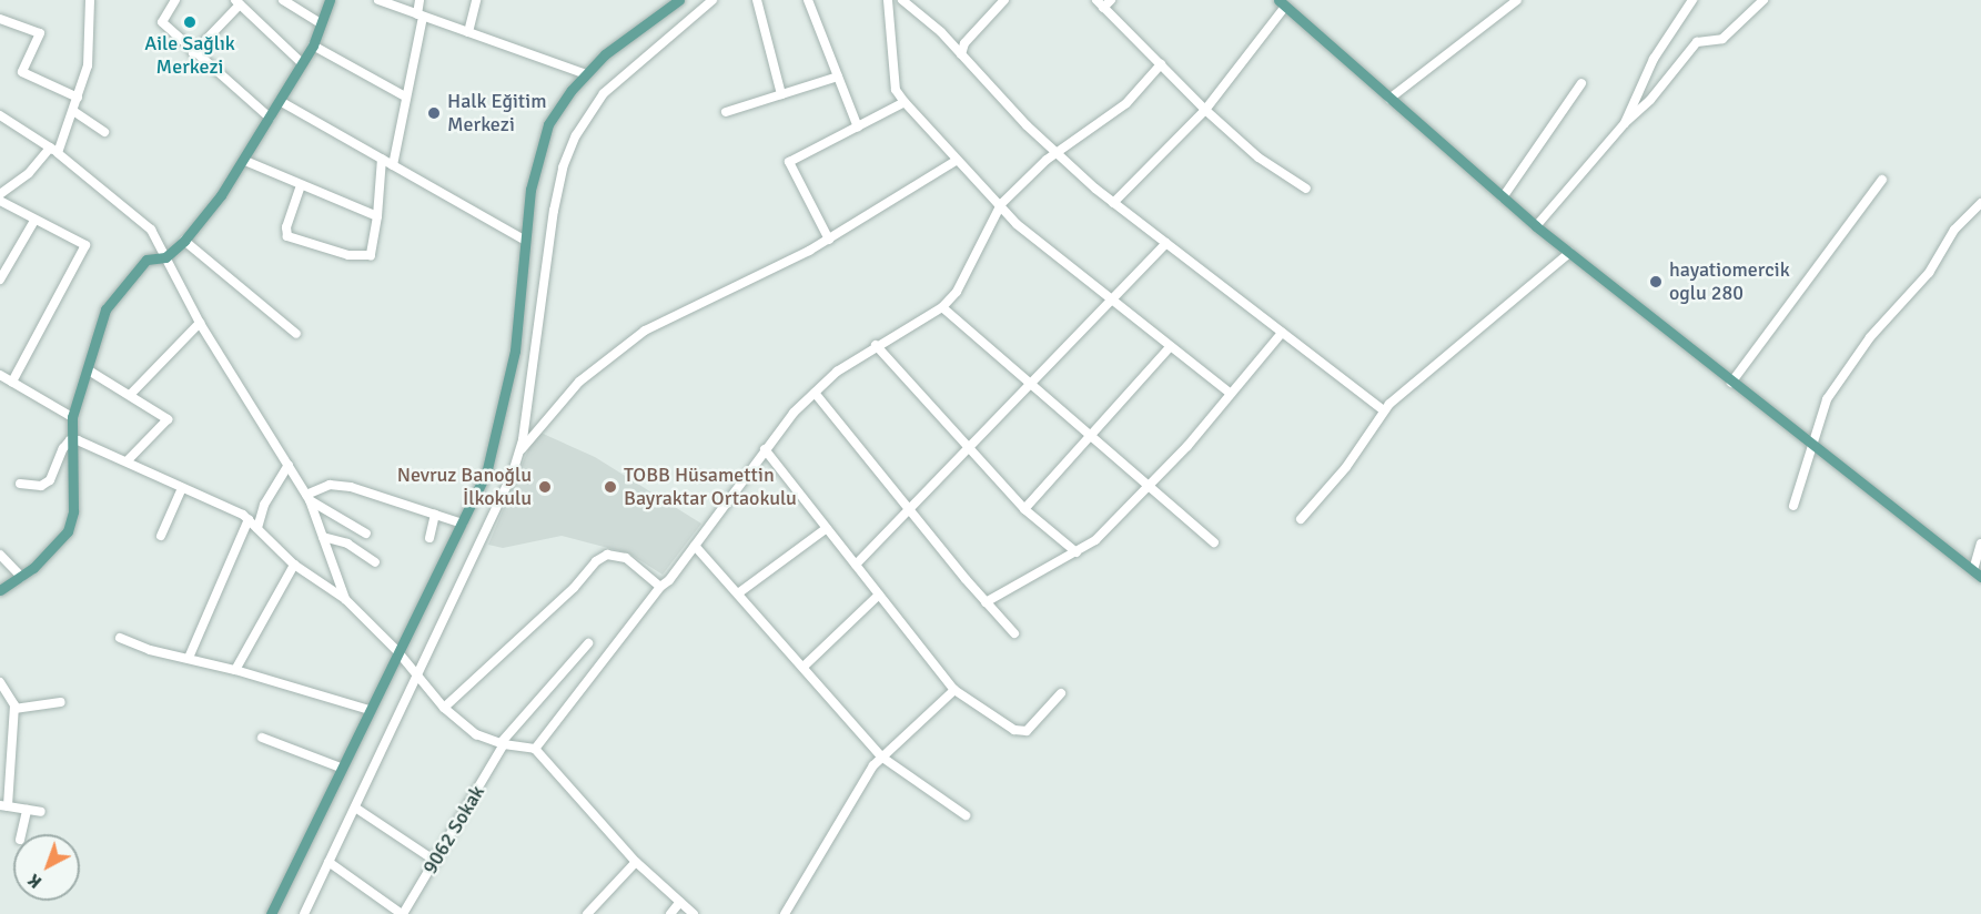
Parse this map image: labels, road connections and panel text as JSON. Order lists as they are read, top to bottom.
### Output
{
  "streets": {
    "street": ["9062 Sokak"]
  },
  "places": [
    "Aile Sağlık Merkezi",
    "Halk Eğitim Merkezi",
    "hayatiomercik oglu 280",
    "Nevruz Banoğlu İlkokulu",
    "TOBB Hüsamettin Bayraktar Ortaokulu"
  ],
  "north": "bottom left"
}
